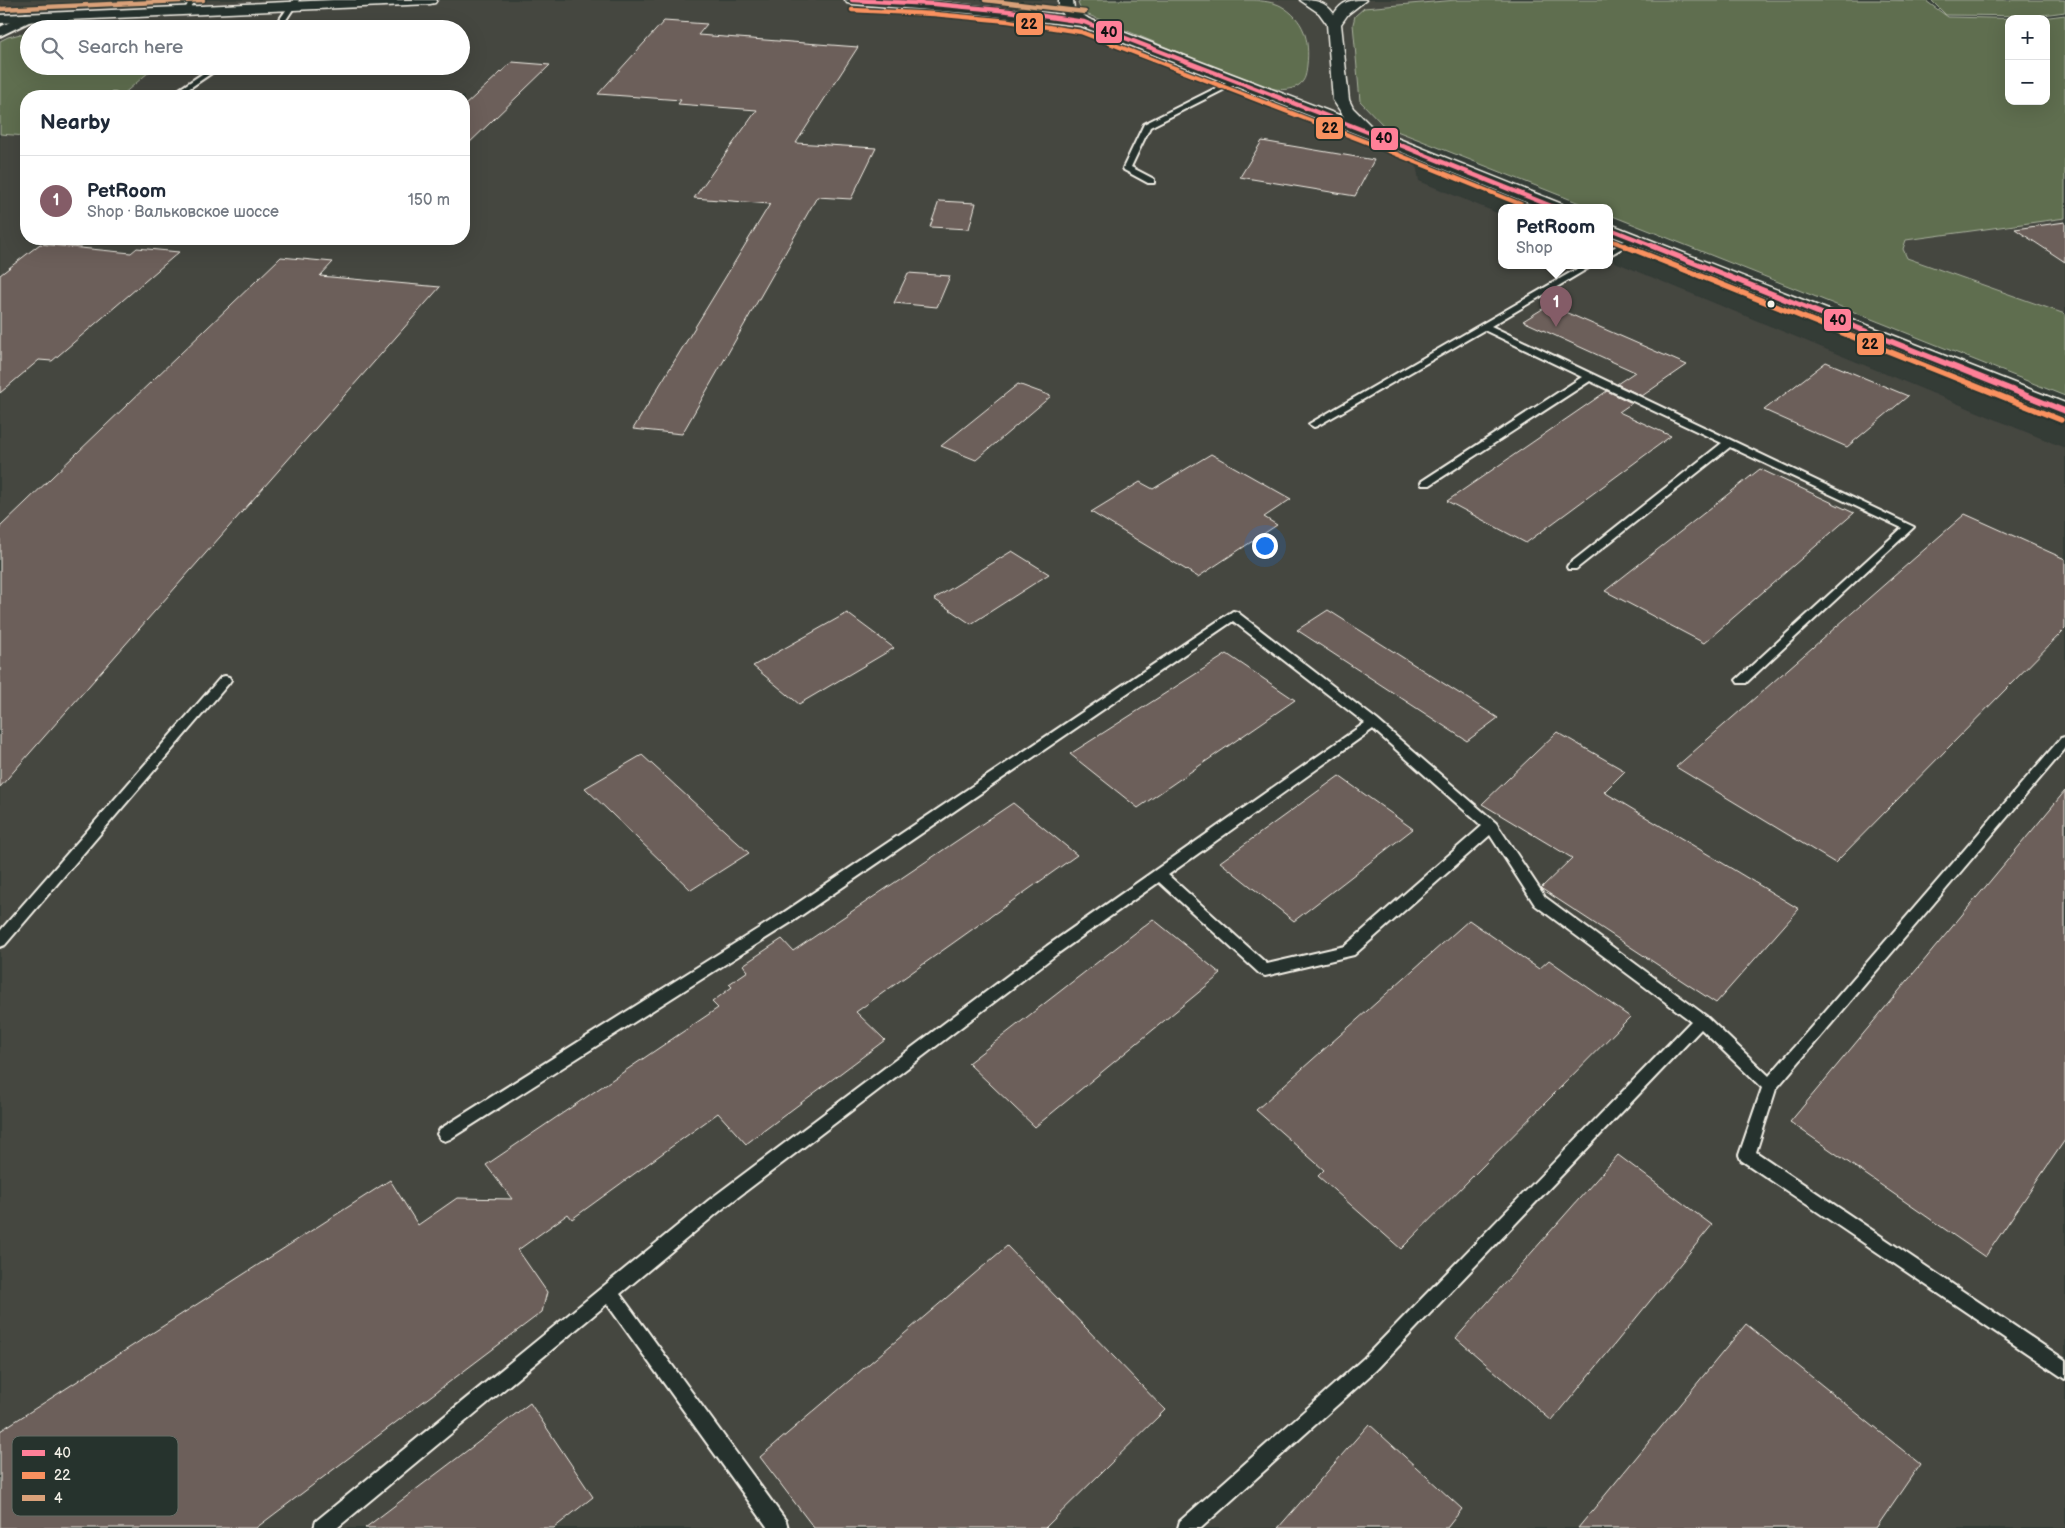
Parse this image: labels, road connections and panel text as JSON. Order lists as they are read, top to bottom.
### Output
{
  "lines": ["transit line 40", "transit line 4", "transit line 22"],
  "legend": ["40", "22", "4"],
  "page": {
    "map_buttons": ["+", "−"],
    "search": "Search here",
    "heading": "Nearby",
    "list": [
      {
        "mark": "1",
        "name": "PetRoom",
        "note": "Shop · Вальковское шоссе",
        "value": "150 m"
      }
    ],
    "popup": ["PetRoom", "Shop"],
    "pins": "1"
  }
}
